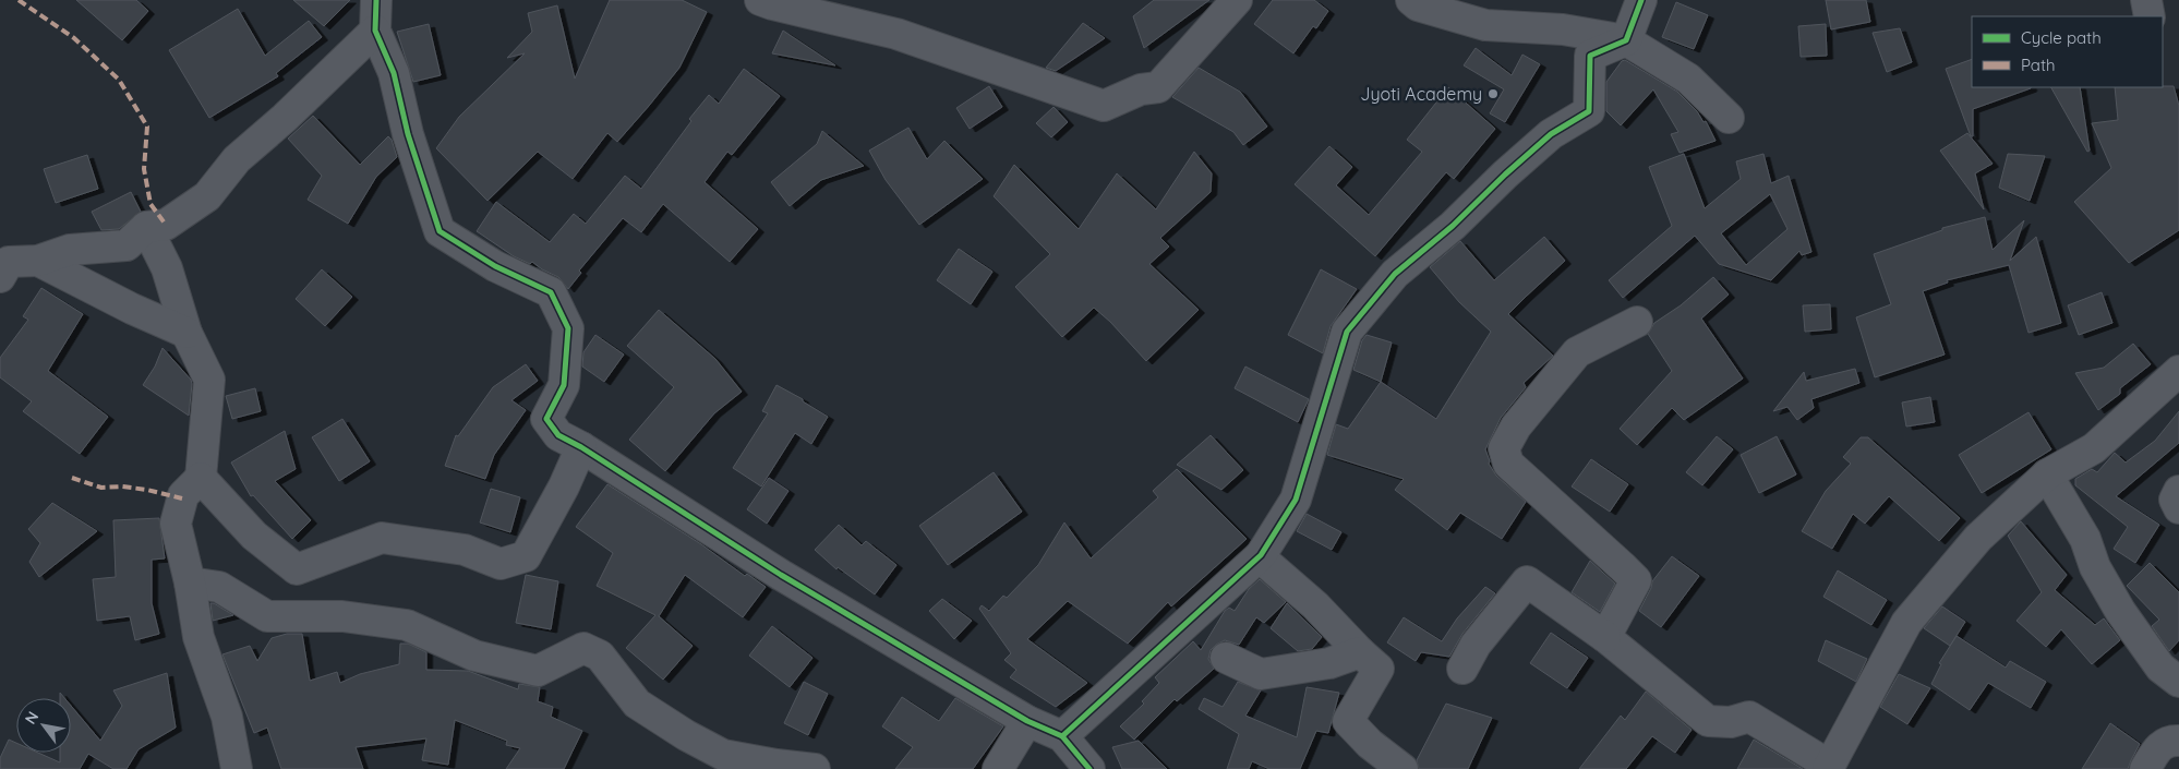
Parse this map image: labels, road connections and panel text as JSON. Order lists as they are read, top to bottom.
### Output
{
  "places": ["Jyoti Academy"],
  "legend": ["Cycle path", "Path"],
  "north": "top left"
}
